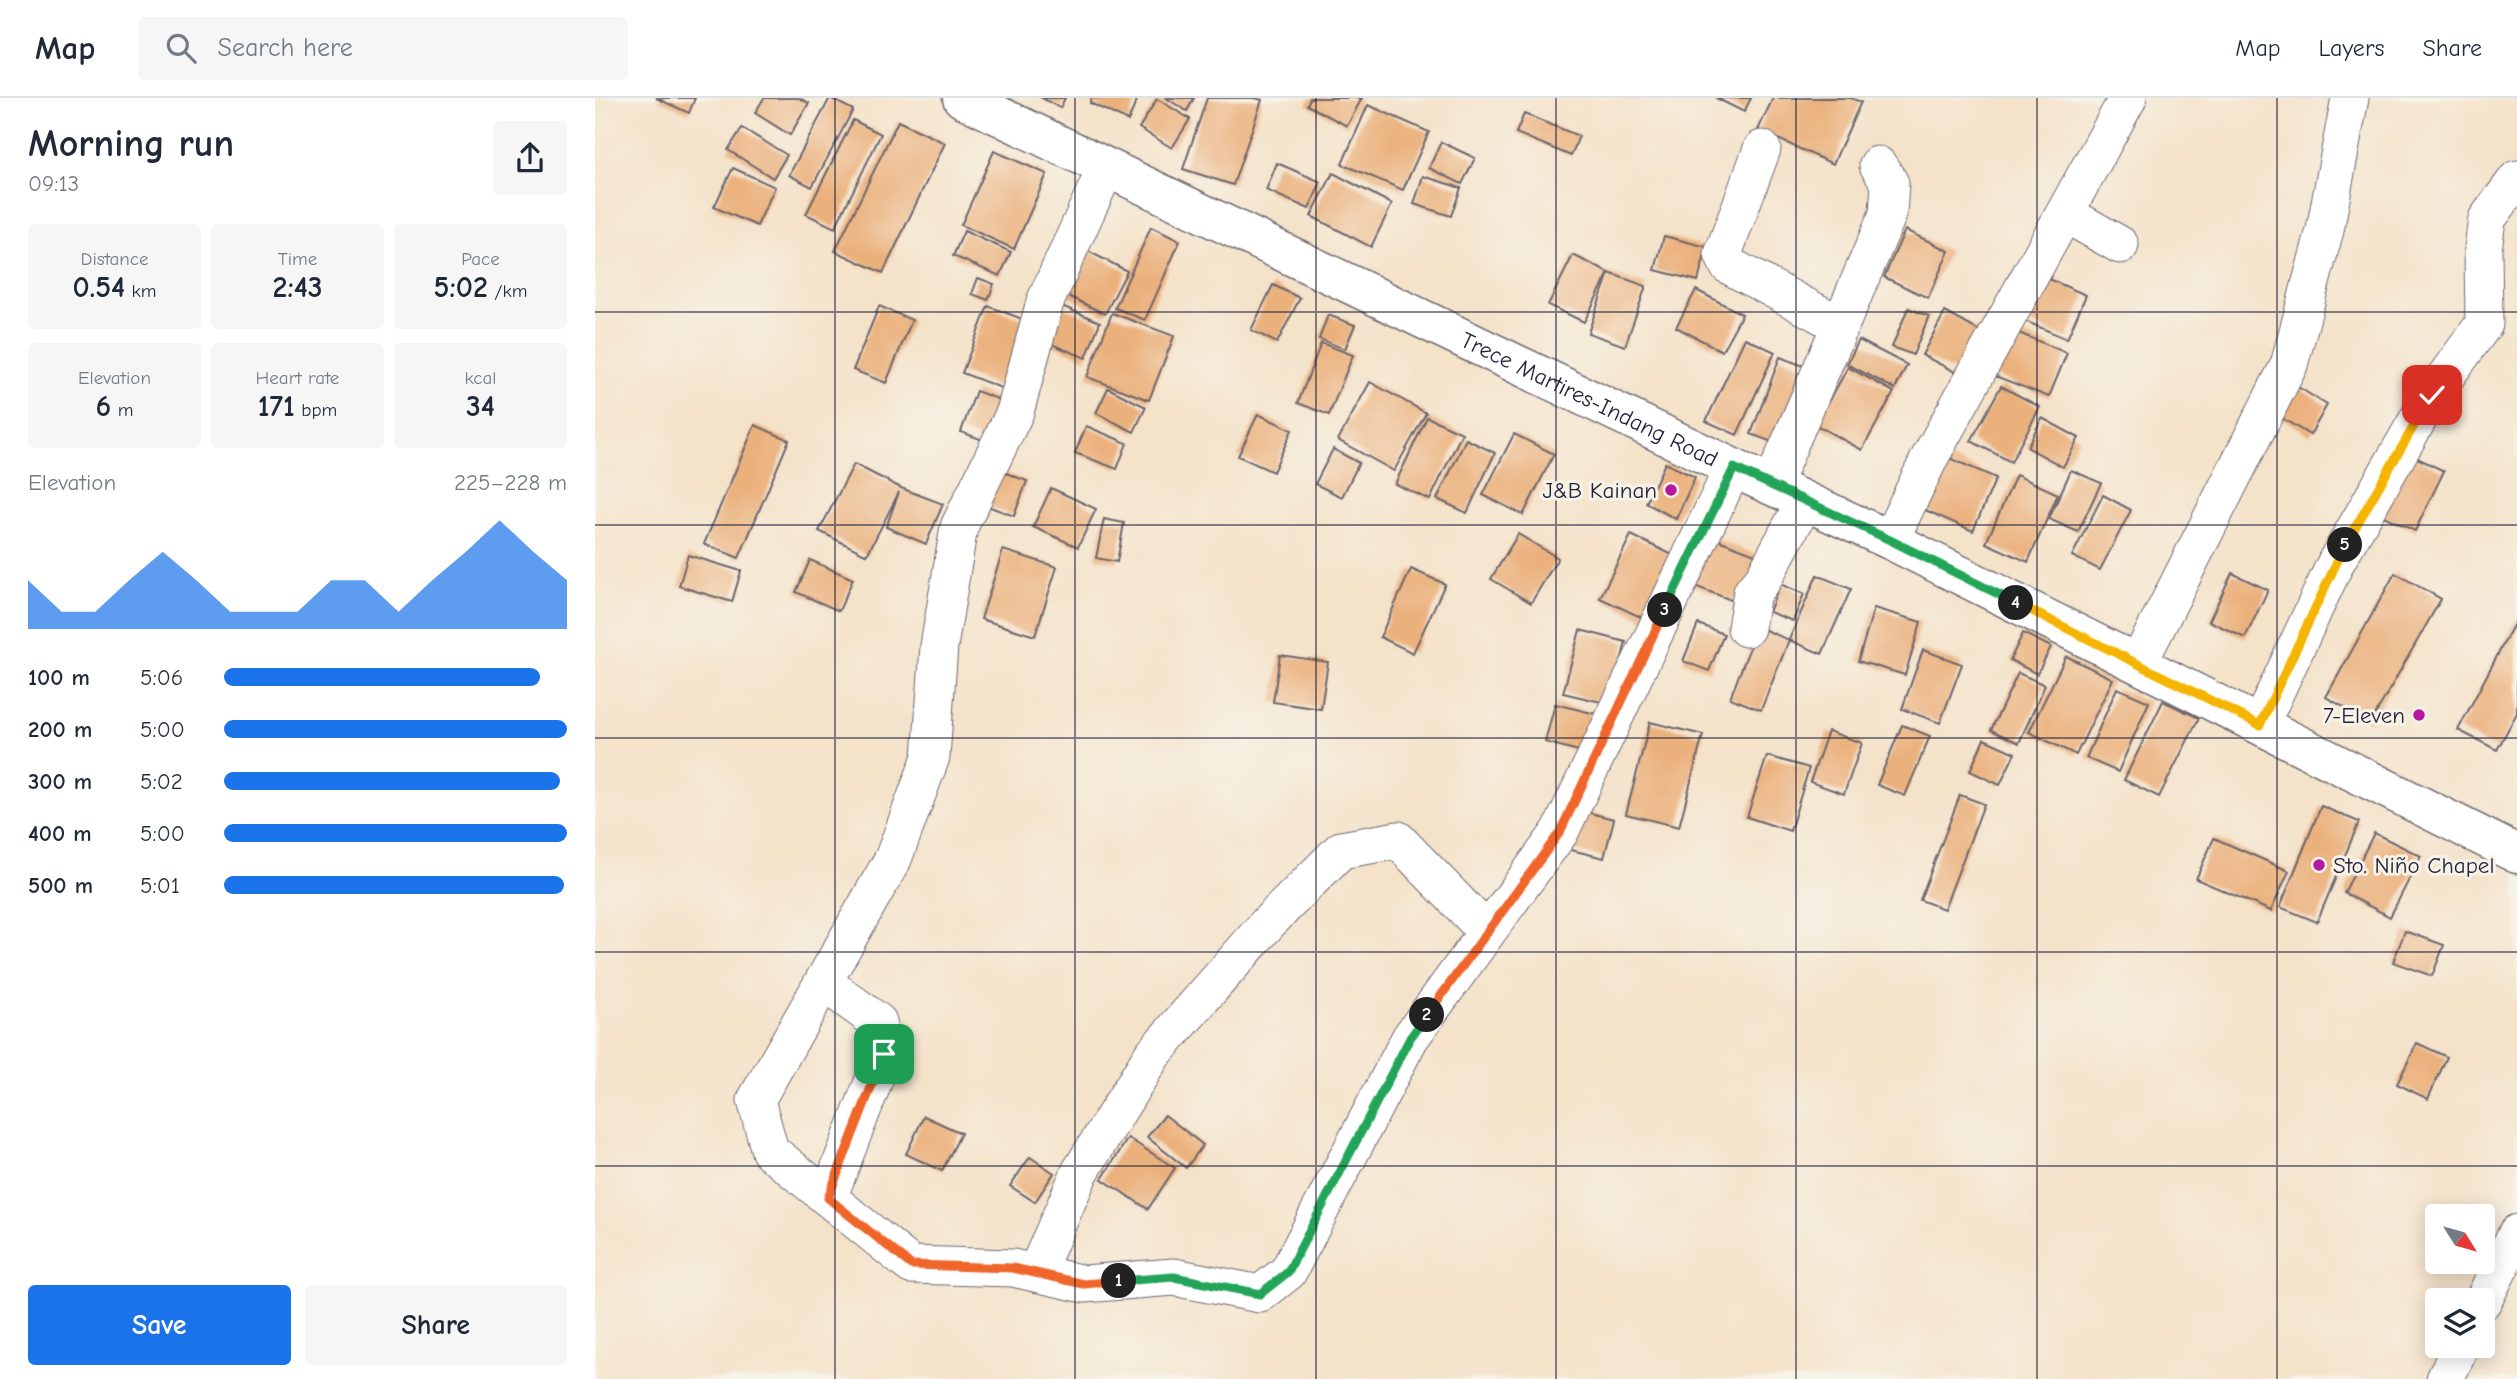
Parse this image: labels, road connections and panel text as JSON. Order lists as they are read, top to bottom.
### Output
{
  "streets": {
    "main road": ["Trece Martires-Indang Road"]
  },
  "places": ["J&B Kainan", "7-Eleven", "Sto. Niño Chapel"],
  "north": "bottom right",
  "page": {
    "header": "Map",
    "search": "Search here",
    "nav": ["Map", "Layers", "Share"],
    "heading": ["Morning run", "09:13"],
    "stats": [
      ["Distance", "0.54 km"],
      ["Time", "2:43"],
      ["Pace", "5:02 /km"],
      ["Elevation", "6 m"],
      ["Heart rate", "171 bpm"],
      ["kcal", "34"]
    ],
    "chart": ["Elevation", "225–228 m"],
    "pins": [
      "5",
      "4",
      "3",
      "2",
      "1"
    ],
    "list": [
      {
        "name": "100 m",
        "note": "5:06"
      },
      {
        "name": "200 m",
        "note": "5:00"
      },
      {
        "name": "300 m",
        "note": "5:02"
      },
      {
        "name": "400 m",
        "note": "5:00"
      },
      {
        "name": "500 m",
        "note": "5:01"
      }
    ],
    "buttons": ["Save", "Share"]
  }
}
